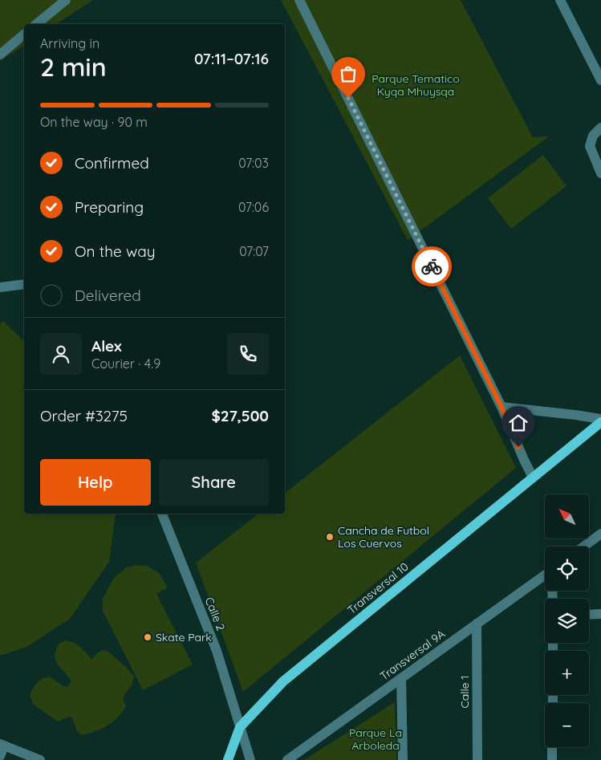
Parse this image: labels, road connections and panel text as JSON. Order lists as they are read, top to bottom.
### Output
{
  "streets": {
    "main road": ["Transversal 10"],
    "street": ["Calle 2", "Transversal 9A", "Calle 1"]
  },
  "crossings": [
    ["Transversal 10", "Calle 2"],
    ["Transversal 9A", "Calle 1"]
  ],
  "parks": ["Parque Tematico Kyqa Mhuysqa", "Parque La Arboleda"],
  "places": ["Cancha de Futbol Los Cuervos", "Skate Park"],
  "north": "top left",
  "page": {
    "heading": ["2 min", "Arriving in", "07:11–07:16"],
    "panel": [
      "Alex",
      "Courier · 4.9",
      "Order #3275",
      "$27,500"
    ],
    "bar": "On the way · 90 m",
    "list": [
      ["Confirmed", "07:03"],
      ["Preparing", "07:06"],
      ["On the way", "07:07"],
      "Delivered"
    ],
    "buttons": ["Help", "Share"],
    "map_buttons": ["+", "−"]
  }
}
